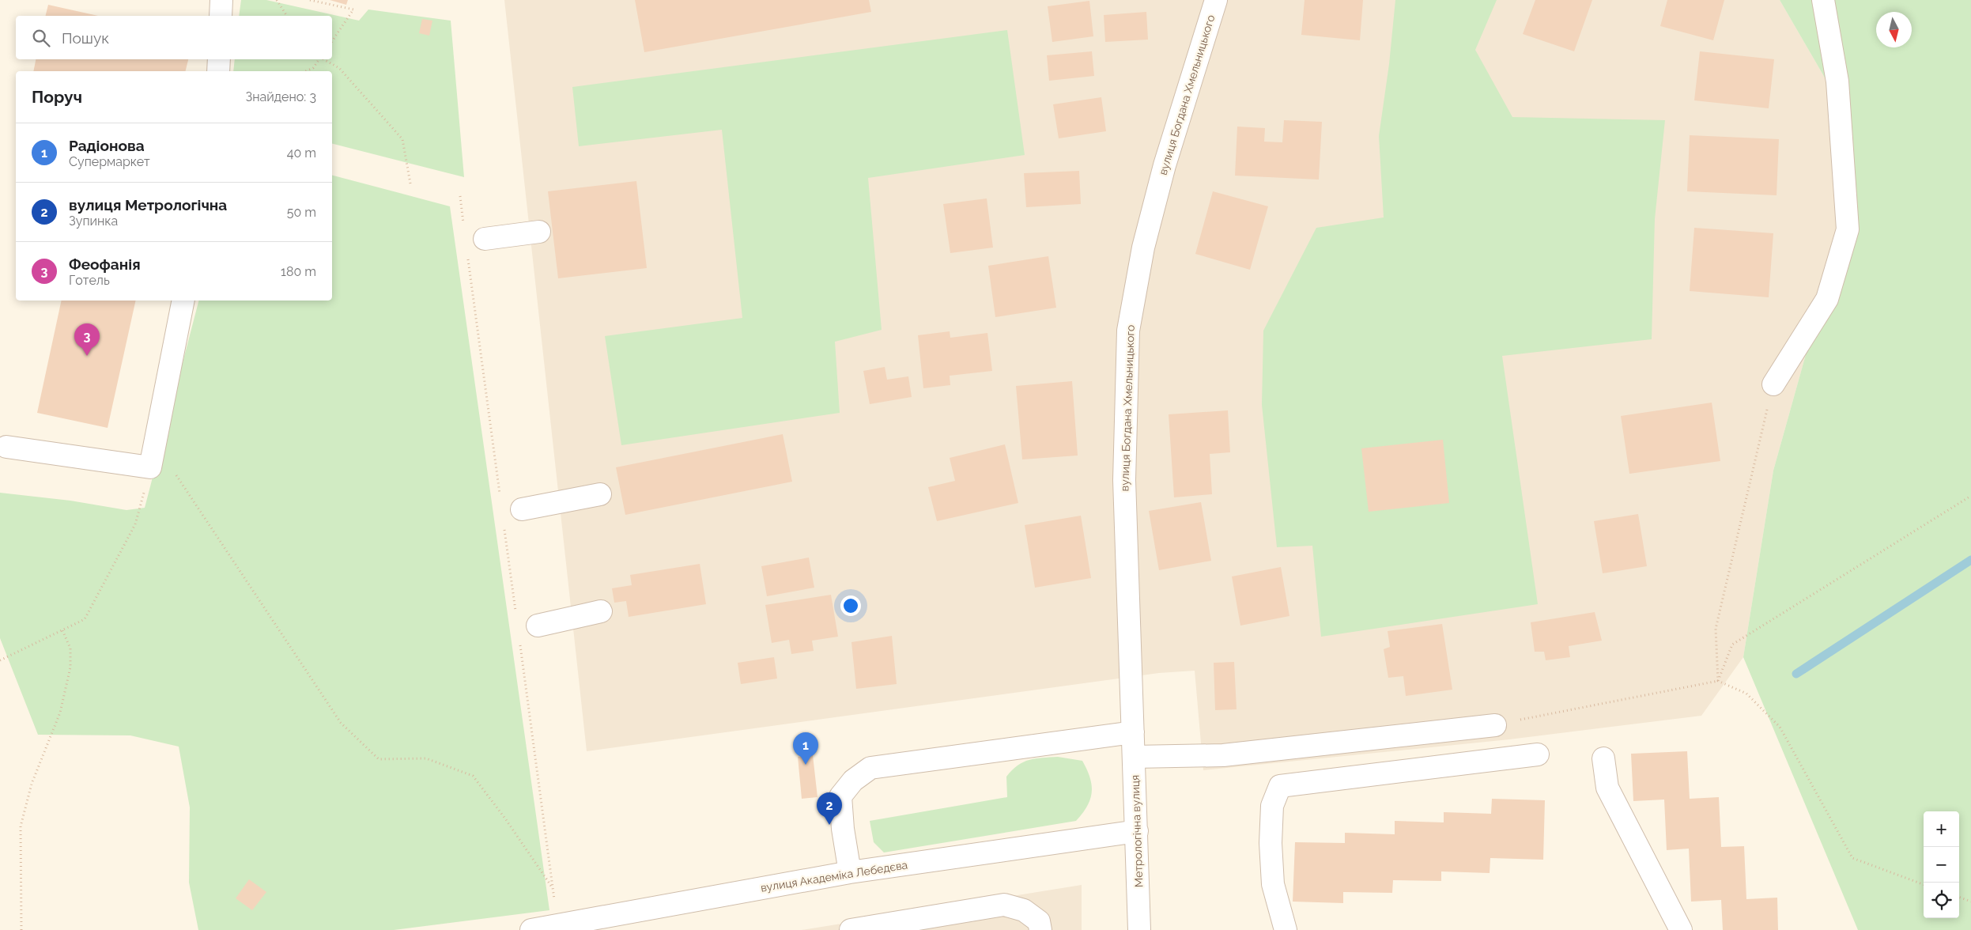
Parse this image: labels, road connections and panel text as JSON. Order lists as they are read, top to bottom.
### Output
{
  "streets": {
    "street": ["вулиця Богдана Хмельницького", "Метрологічна вулиця", "вулиця Академіка Лебедєва"]
  },
  "crossings": [
    ["вулиця Богдана Хмельницького", "Метрологічна вулиця"],
    ["Метрологічна вулиця", "вулиця Академіка Лебедєва"]
  ],
  "north": "bottom",
  "page": {
    "search": "Пошук",
    "heading": ["Поруч", "Знайдено: 3"],
    "list": [
      {
        "mark": "1",
        "name": "Радіонова",
        "note": "Супермаркет",
        "value": "40 m"
      },
      {
        "mark": "2",
        "name": "вулиця Метрологічна",
        "note": "Зупинка",
        "value": "50 m"
      },
      {
        "mark": "3",
        "name": "Феофанія",
        "note": "Готель",
        "value": "180 m"
      }
    ],
    "pins": ["3", "1", "2"],
    "map_buttons": ["+", "−"]
  }
}
